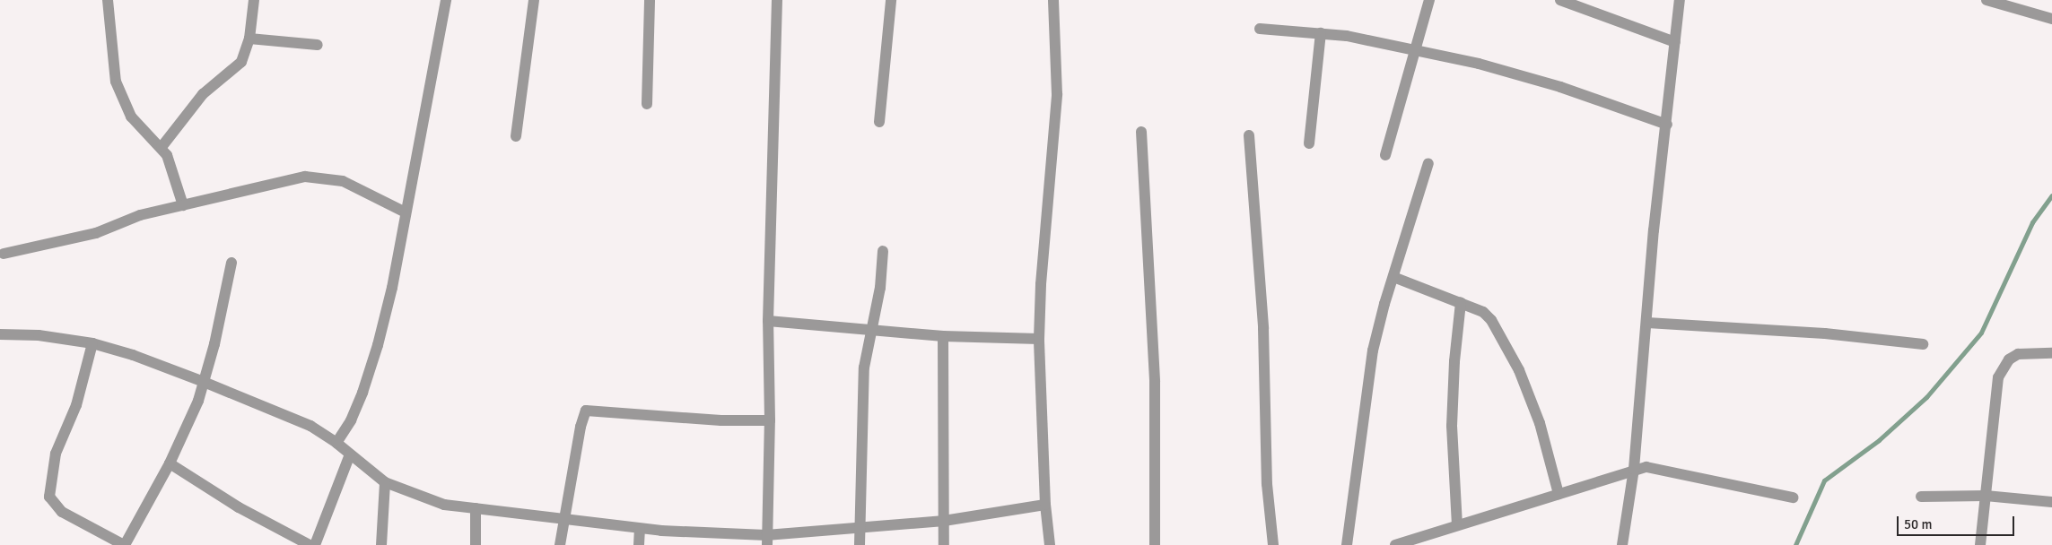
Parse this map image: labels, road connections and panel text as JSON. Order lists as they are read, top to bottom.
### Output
{
  "scale_bar": "50 m"
}
